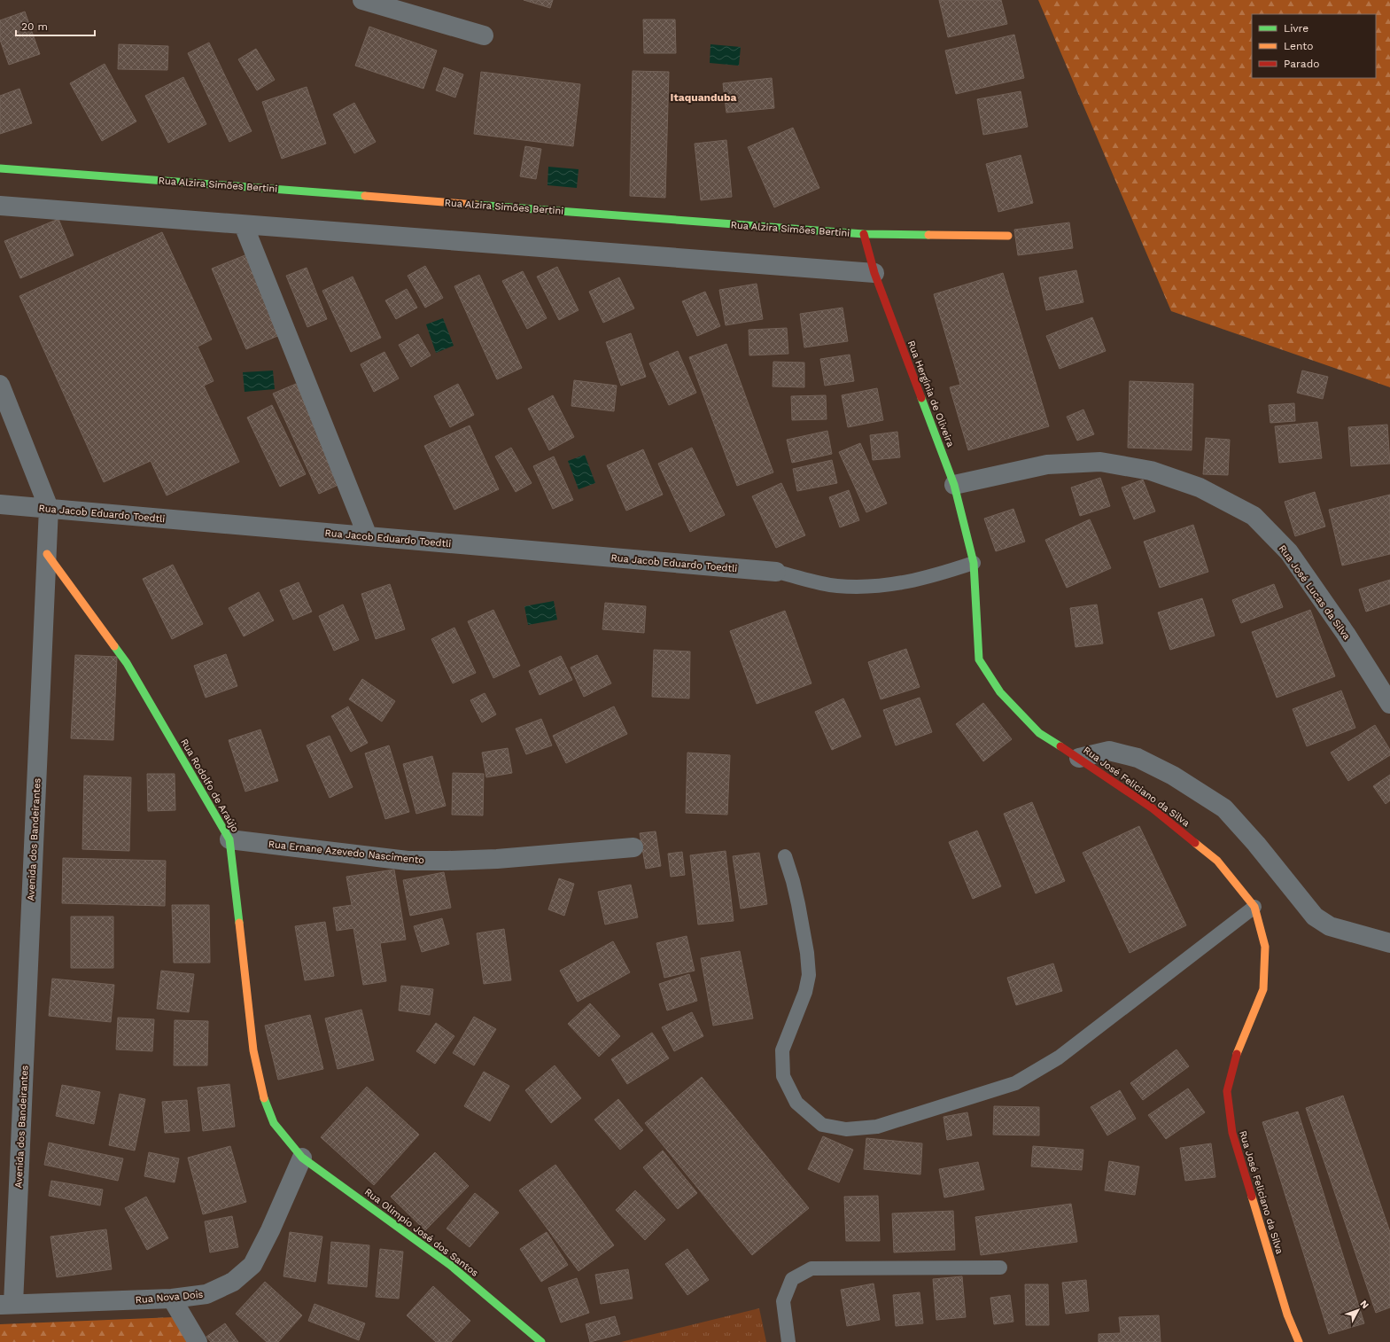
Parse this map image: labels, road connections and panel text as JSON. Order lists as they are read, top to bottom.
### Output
{
  "streets": {
    "street": [
      "Rua Alzira Simões Bertini",
      "Rua Hergínia de Oliveira",
      "Rua Jacob Eduardo Toedtli",
      "Rua José Lucas da Silva",
      "Rua Rodolfo de Araújo",
      "Rua José Feliciano da Silva",
      "Avenida dos Bandeirantes",
      "Rua Ernane Azevedo Nascimento",
      "Rua Olimpio José dos Santos",
      "Rua Nova Dois"
    ]
  },
  "crossings": [
    ["Rua Alzira Simões Bertini", "Rua Hergínia de Oliveira"],
    ["Rua Hergínia de Oliveira", "Rua José Lucas da Silva"],
    ["Rua Hergínia de Oliveira", "Rua José Feliciano da Silva"],
    ["Rua Jacob Eduardo Toedtli", "Avenida dos Bandeirantes"],
    ["Rua Rodolfo de Araújo", "Avenida dos Bandeirantes"],
    ["Rua Rodolfo de Araújo", "Rua Ernane Azevedo Nascimento"],
    ["Rua Rodolfo de Araújo", "Rua Olimpio José dos Santos"],
    ["Rua Rodolfo de Araújo", "Rua Nova Dois"],
    ["Avenida dos Bandeirantes", "Rua Nova Dois"],
    ["Rua Olimpio José dos Santos", "Rua Nova Dois"]
  ],
  "districts": ["Itaquanduba"],
  "legend": ["Livre", "Lento", "Parado"],
  "scale_bar": "20 m",
  "north": "top right"
}
